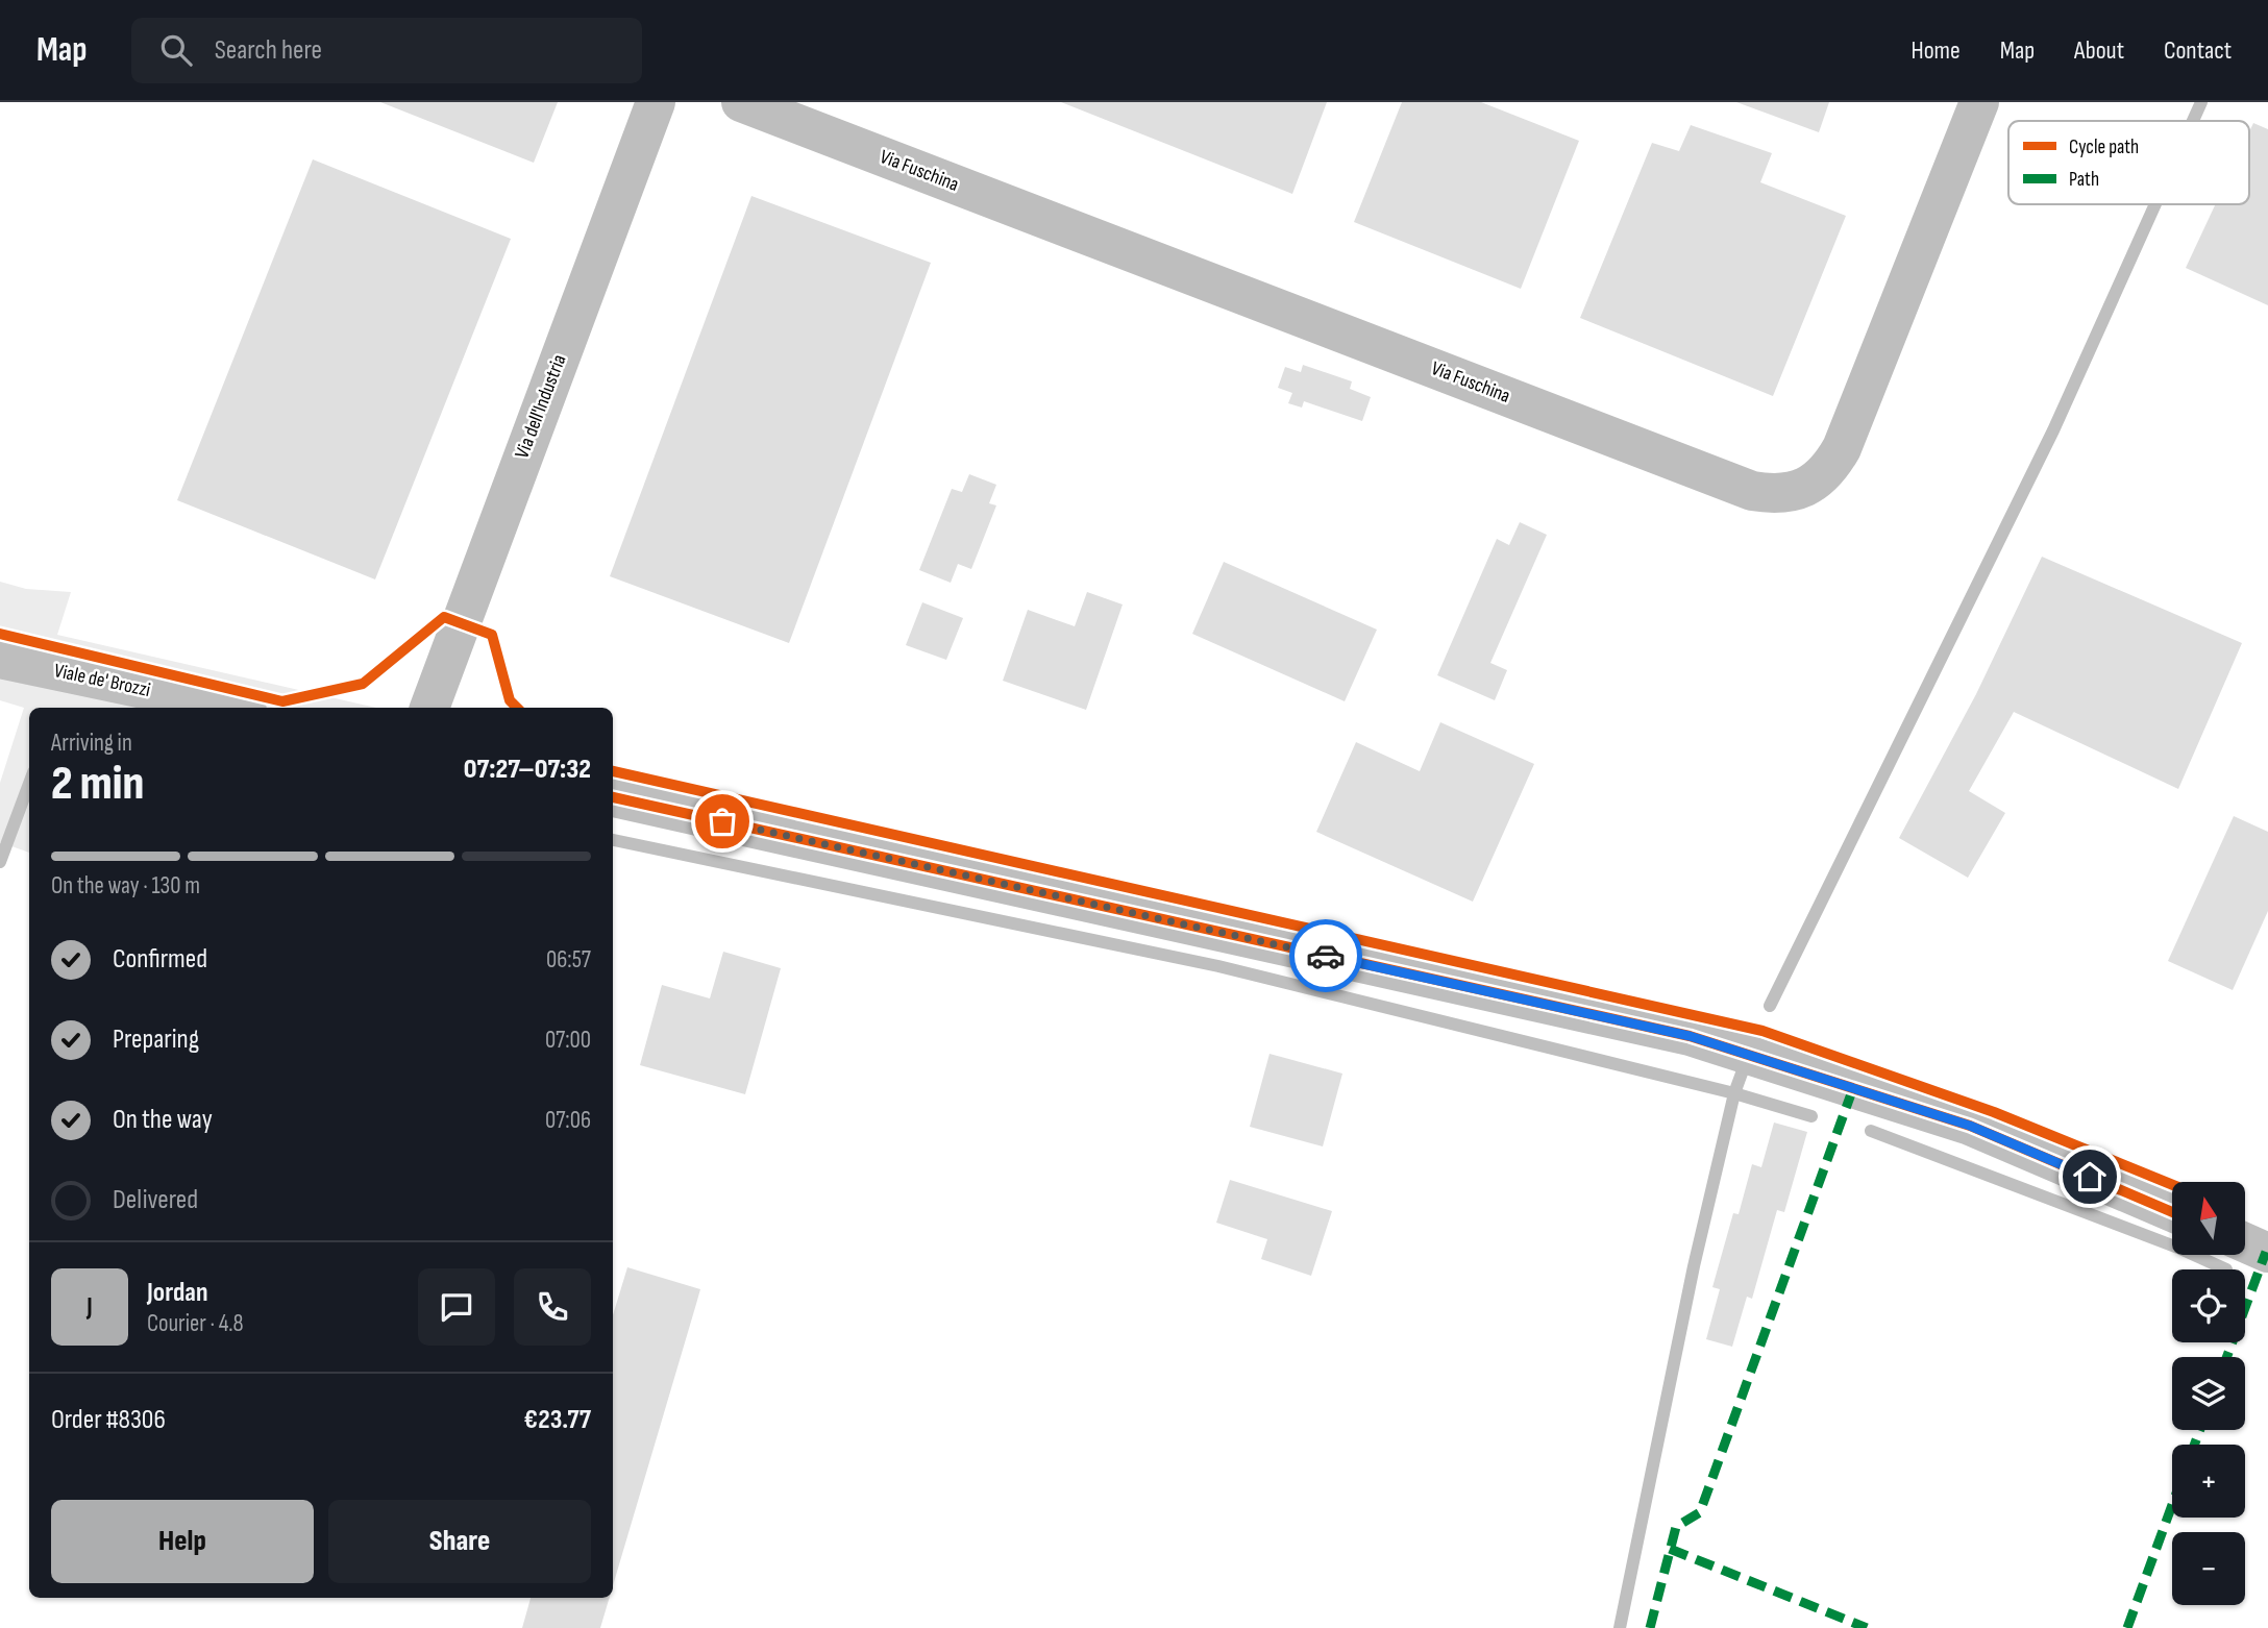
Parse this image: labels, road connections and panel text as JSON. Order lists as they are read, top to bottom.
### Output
{
  "streets": {
    "street": ["Via Fuschina", "Via dell'Industria", "Viale de' Brozzi"]
  },
  "legend": ["Cycle path", "Path"],
  "north": "top",
  "page": {
    "header": "Map",
    "search": "Search here",
    "nav": [
      "Home",
      "Map",
      "About",
      "Contact"
    ],
    "heading": ["2 min", "Arriving in", "07:27–07:32"],
    "panel": [
      "Jordan",
      "Courier · 4.8",
      "Order #8306",
      "€23.77"
    ],
    "bar": "On the way · 130 m",
    "list": [
      ["Confirmed", "06:57"],
      ["Preparing", "07:00"],
      ["On the way", "07:06"],
      "Delivered"
    ],
    "map_buttons": ["+", "−"],
    "round": "J",
    "buttons": ["Help", "Share"]
  }
}
